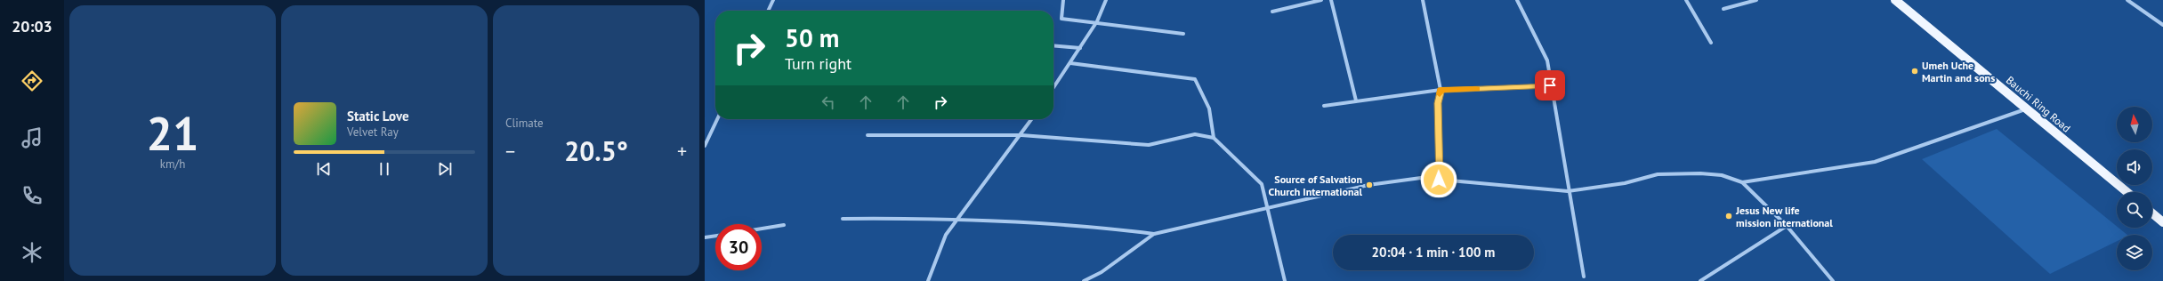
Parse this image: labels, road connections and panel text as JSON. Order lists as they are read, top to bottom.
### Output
{
  "streets": {
    "main road": ["Bauchi Ring Road"]
  },
  "places": ["Umeh Uche Martin and sons", "Source of Salvation Church International", "Jesus New life mission international"],
  "north": "top",
  "page": {
    "tabs": "20:03",
    "tile": [
      ["21", "km/h"],
      "Climate"
    ],
    "turn": ["50 m", "Turn right"],
    "song": ["Static Love", "Velvet Ray"],
    "heat": ["−", "20.5°", "+"],
    "limit": "30",
    "trip": "20:04 · 1 min · 100 m"
  }
}
